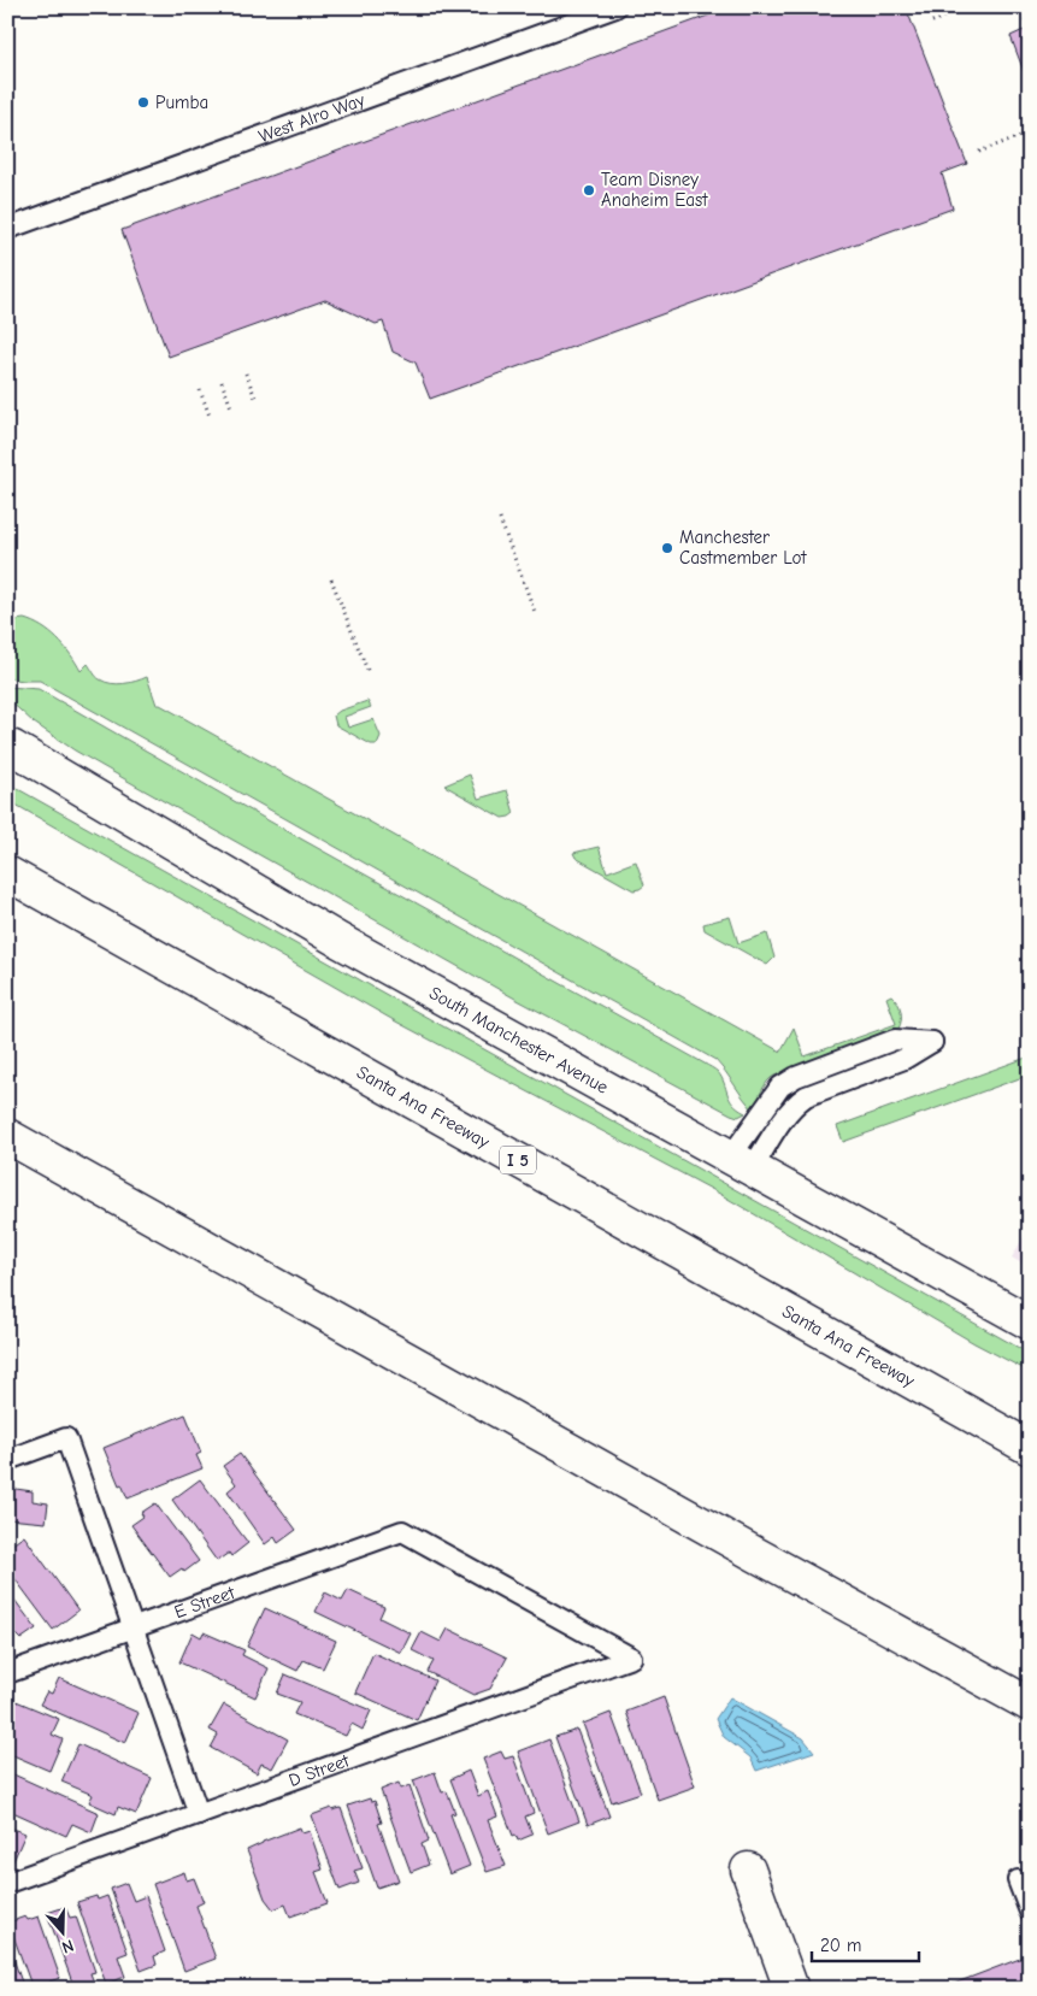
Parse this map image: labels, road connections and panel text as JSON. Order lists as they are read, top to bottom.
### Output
{
  "streets": {
    "main road": ["South Manchester Avenue", "Santa Ana Freeway", "I 5"],
    "lane": ["West Alro Way", "E Street", "D Street"]
  },
  "crossings": [
    ["E Street", "D Street"]
  ],
  "places": ["Pumba", "Team Disney Anaheim East", "Manchester Castmember Lot"],
  "scale_bar": "20 m",
  "north": "bottom"
}
